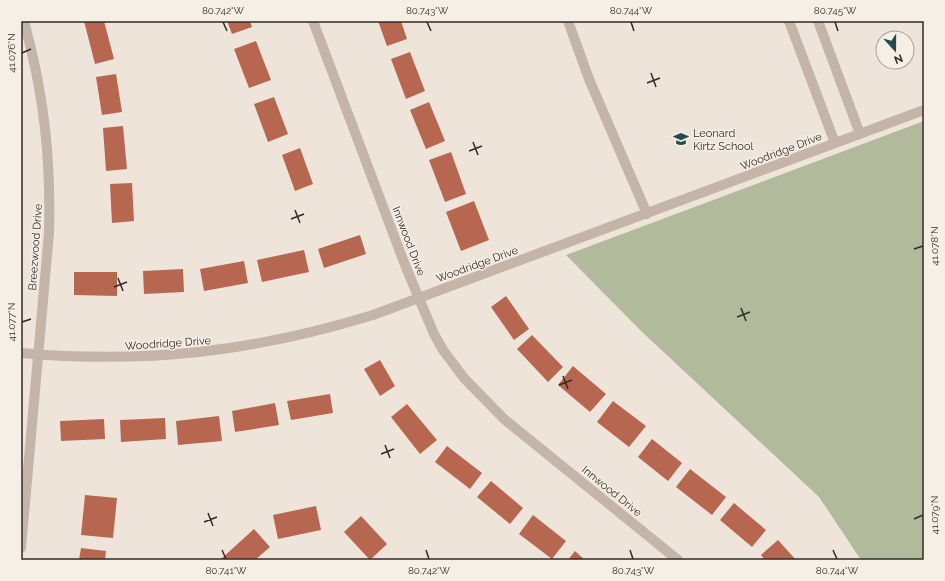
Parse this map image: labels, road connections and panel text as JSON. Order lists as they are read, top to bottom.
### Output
{
  "streets": {
    "street": ["Woodridge Drive", "Innwood Drive", "Breezwood Drive"]
  },
  "crossings": [
    ["Woodridge Drive", "Innwood Drive"],
    ["Woodridge Drive", "Breezwood Drive"]
  ],
  "places": {
    "school or university": ["Leonard Kirtz School"]
  },
  "north": "bottom",
  "coordinates": [
    "80.742°W",
    "80.743°W",
    "80.744°W",
    "80.745°W",
    "41.076°N",
    "41.078°N",
    "41.077°N",
    "41.079°N",
    "80.741°W"
  ]
}
